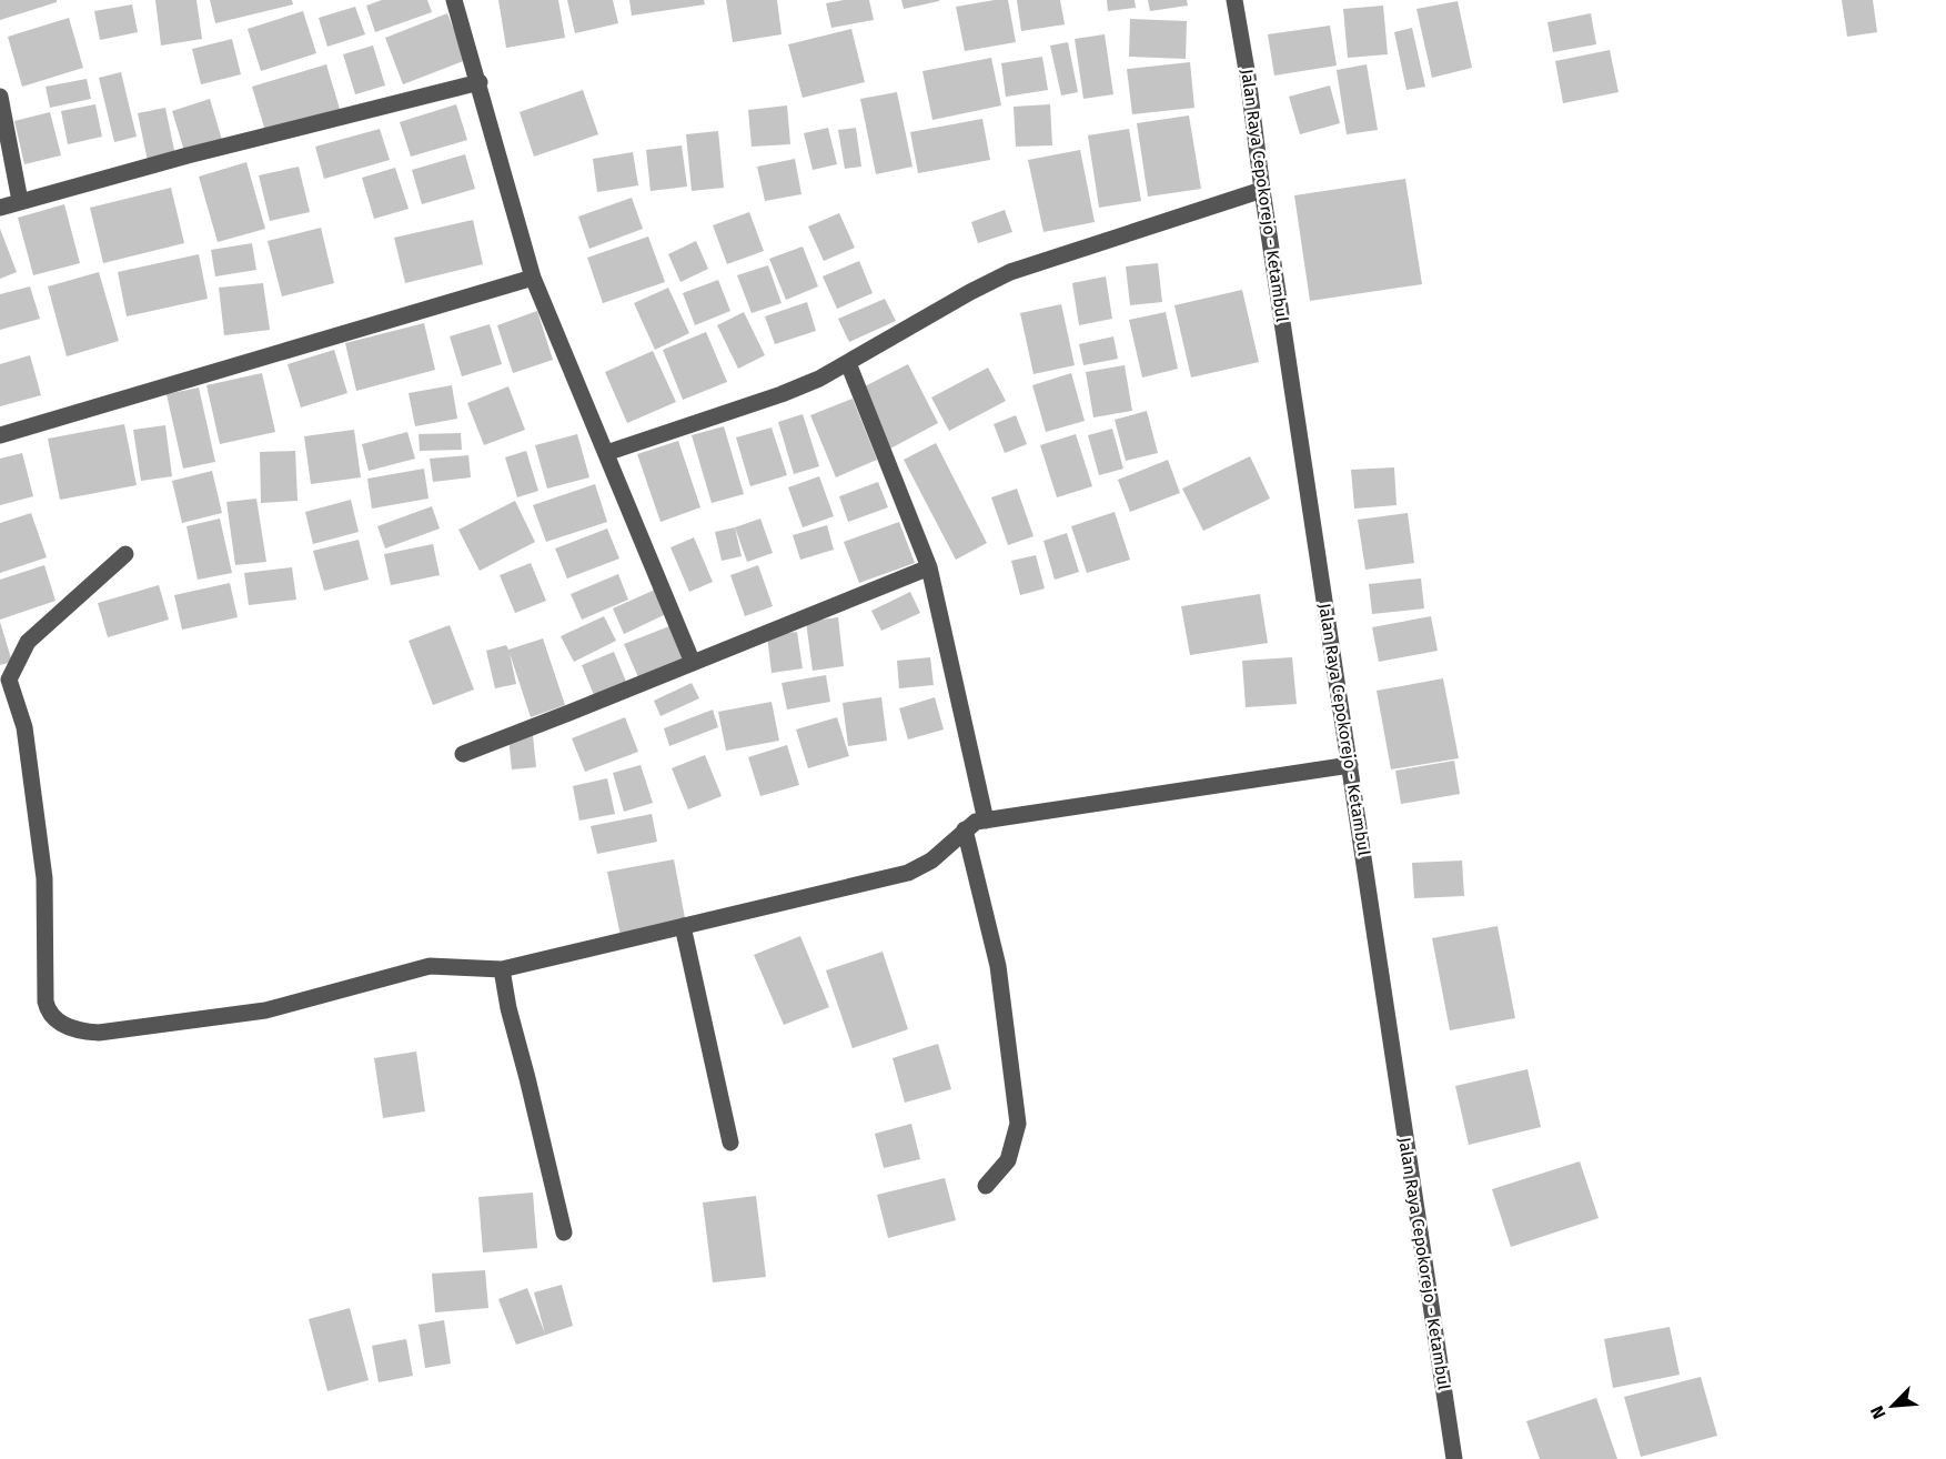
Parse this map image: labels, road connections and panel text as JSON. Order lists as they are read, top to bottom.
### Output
{
  "streets": {
    "street": ["Jalan Raya Cepokorejo - Ketambul"]
  },
  "north": "bottom left"
}
